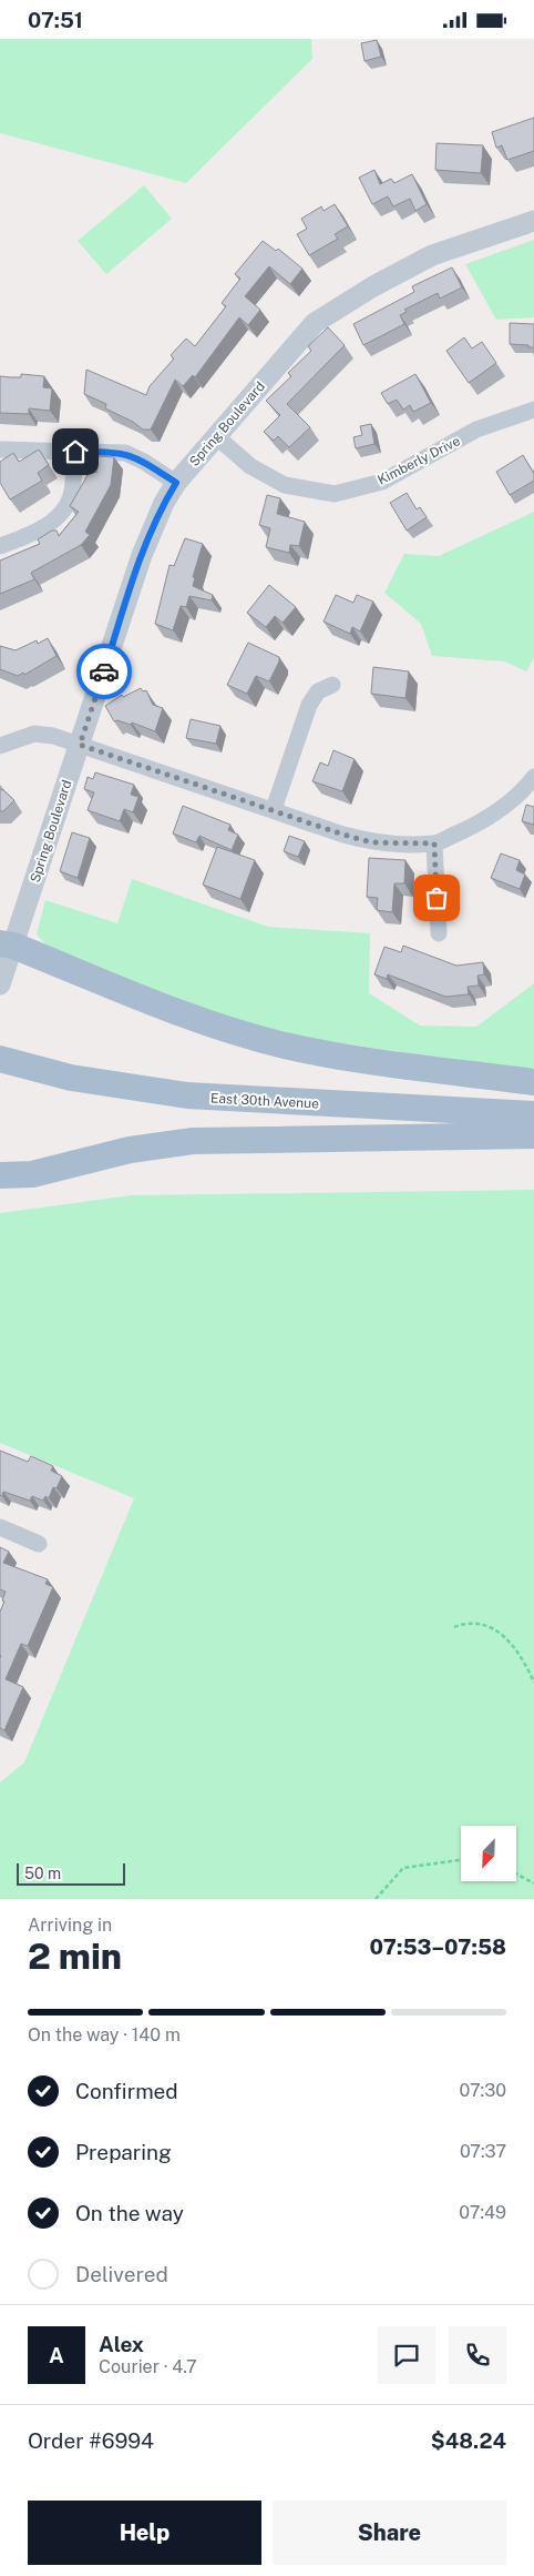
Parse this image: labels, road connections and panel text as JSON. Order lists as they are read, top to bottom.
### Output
{
  "streets": {
    "main road": ["East 30th Avenue"],
    "street": ["Spring Boulevard", "Kimberly Drive"]
  },
  "crossings": [
    ["Spring Boulevard", "Kimberly Drive"]
  ],
  "scale_bar": "50 m",
  "north": "bottom left",
  "page": {
    "status": "07:51",
    "scale": "50 m",
    "heading": ["2 min", "Arriving in", "07:53–07:58"],
    "panel": [
      "Alex",
      "Courier · 4.7",
      "Order #6994",
      "$48.24"
    ],
    "bar": "On the way · 140 m",
    "list": [
      ["Confirmed", "07:30"],
      ["Preparing", "07:37"],
      ["On the way", "07:49"],
      "Delivered"
    ],
    "round": "A",
    "buttons": ["Help", "Share"]
  }
}
